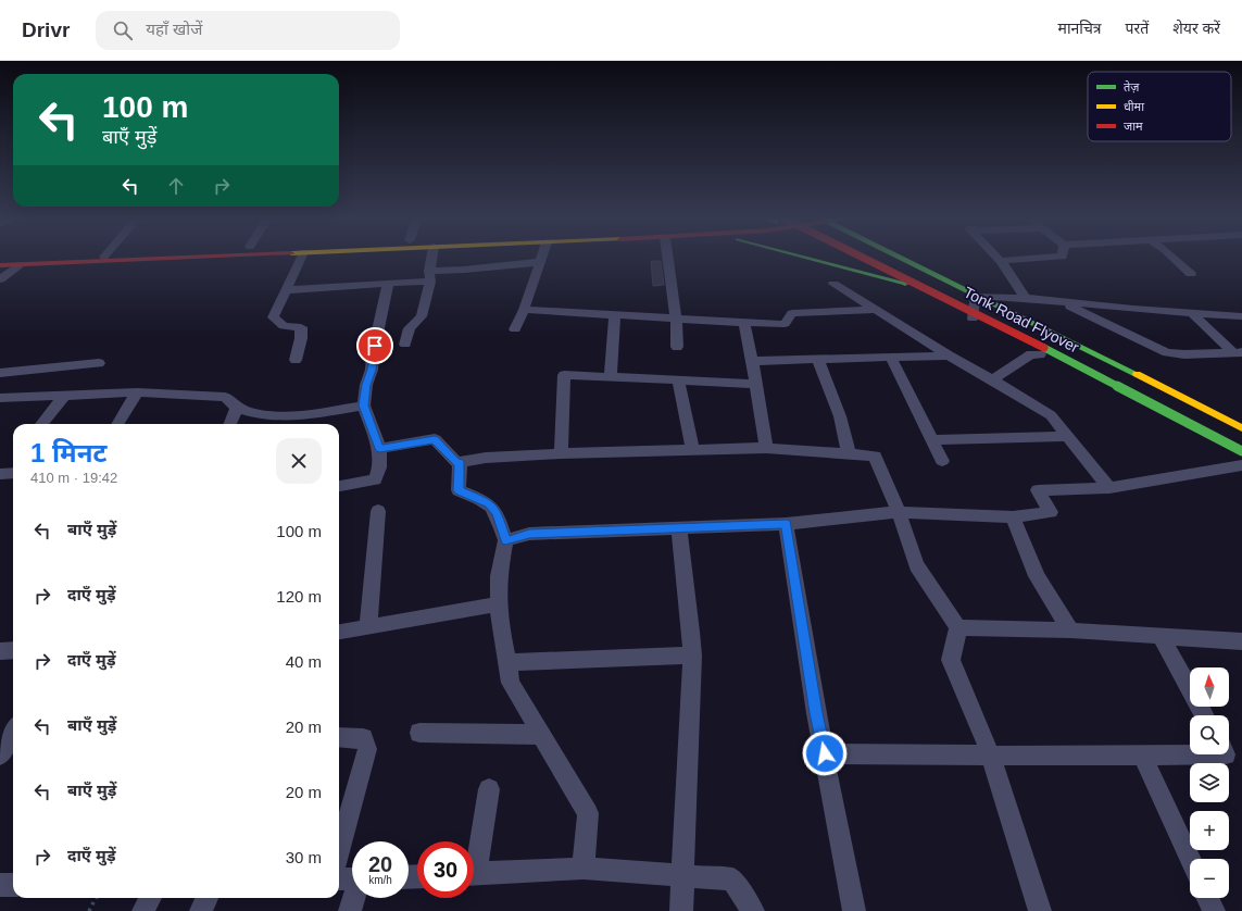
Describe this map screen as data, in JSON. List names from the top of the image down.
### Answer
{
  "streets": {
    "main road": ["Tonk Road Flyover"]
  },
  "legend": ["तेज़", "धीमा", "जाम"],
  "north": "top",
  "page": {
    "header": "Drivr",
    "search": "यहाँ खोजें",
    "nav": ["मानचित्र", "परतें", "शेयर करें"],
    "turn": ["100 m", "बाएँ मुड़ें"],
    "heading": ["1 मिनट", "410 m · 19:42"],
    "list": [
      {
        "name": "बाएँ मुड़ें",
        "value": "100 m"
      },
      {
        "name": "दाएँ मुड़ें",
        "value": "120 m"
      },
      {
        "name": "दाएँ मुड़ें",
        "value": "40 m"
      },
      {
        "name": "बाएँ मुड़ें",
        "value": "20 m"
      },
      {
        "name": "बाएँ मुड़ें",
        "value": "20 m"
      },
      {
        "name": "दाएँ मुड़ें",
        "value": "30 m"
      }
    ],
    "map_buttons": ["+", "−"],
    "speed": "20 km/h",
    "limit": "30"
  }
}
